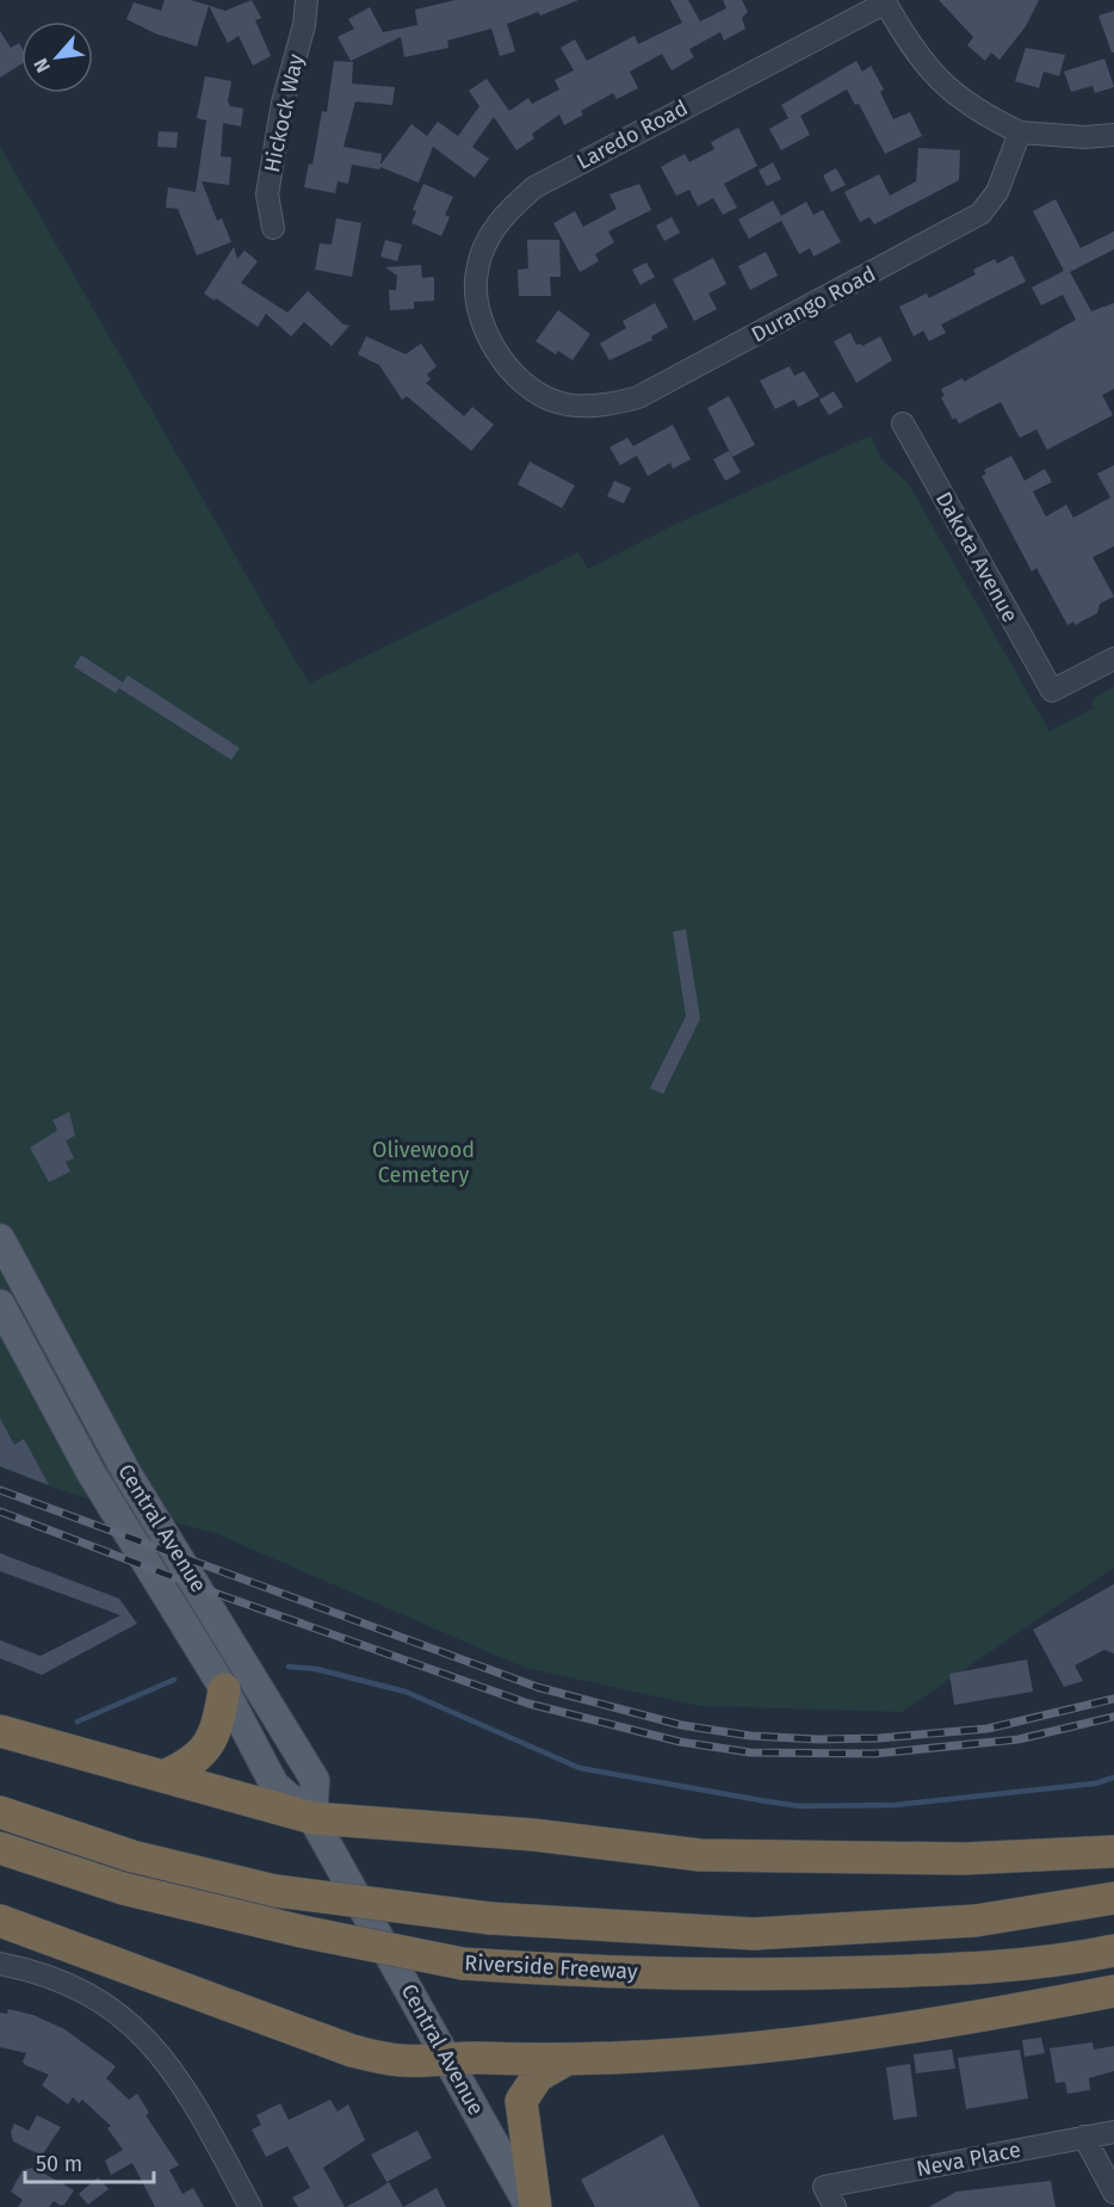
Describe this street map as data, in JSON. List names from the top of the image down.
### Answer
{
  "streets": {
    "highway": ["Riverside Freeway"],
    "main road": ["Central Avenue"],
    "street": [
      "Hickock Way",
      "Laredo Road",
      "Durango Road",
      "Dakota Avenue",
      "Neva Place"
    ]
  },
  "crossings": [
    ["Laredo Road", "Durango Road"]
  ],
  "parks": ["Olivewood Cemetery"],
  "scale_bar": "50 m",
  "north": "bottom left"
}
